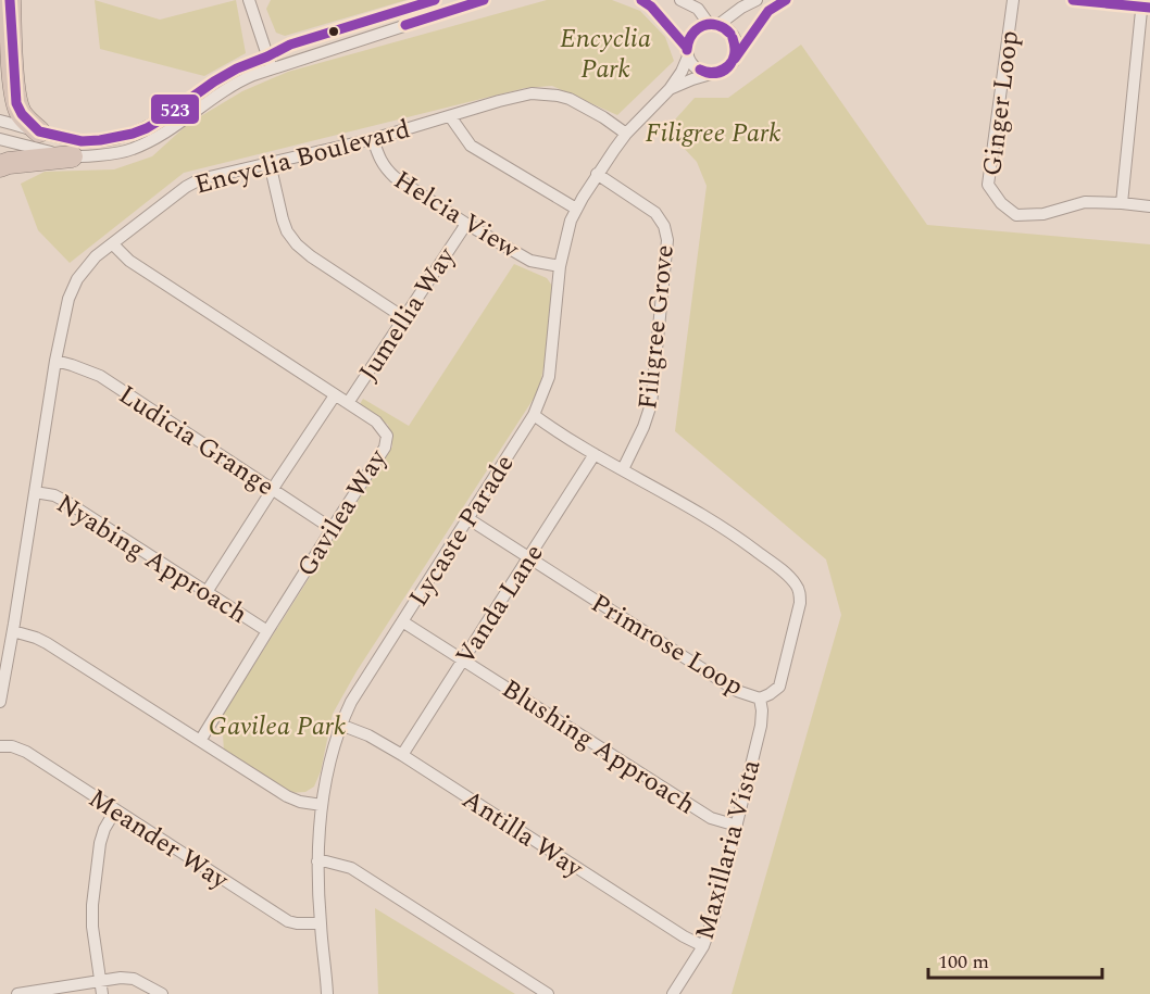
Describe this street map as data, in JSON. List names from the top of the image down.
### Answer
{
  "streets": {
    "street": [
      "Ginger Loop",
      "Encyclia Boulevard",
      "Helcia View",
      "Jumellia Way",
      "Filigree Grove",
      "Ludicia Grange",
      "Gavilea Way",
      "Lycaste Parade",
      "Nyabing Approach",
      "Vanda Lane",
      "Primrose Loop",
      "Blushing Approach",
      "Antilla Way",
      "Meander Way",
      "Maxillaria Vista"
    ]
  },
  "crossings": [
    ["Encyclia Boulevard", "Helcia View"],
    ["Encyclia Boulevard", "Ludicia Grange"],
    ["Encyclia Boulevard", "Gavilea Way"],
    ["Encyclia Boulevard", "Lycaste Parade"],
    ["Encyclia Boulevard", "Nyabing Approach"],
    ["Helcia View", "Jumellia Way"],
    ["Helcia View", "Lycaste Parade"],
    ["Jumellia Way", "Gavilea Way"],
    ["Filigree Grove", "Lycaste Parade"],
    ["Filigree Grove", "Primrose Loop"],
    ["Ludicia Grange", "Gavilea Way"],
    ["Gavilea Way", "Nyabing Approach"],
    ["Lycaste Parade", "Primrose Loop"],
    ["Lycaste Parade", "Blushing Approach"],
    ["Lycaste Parade", "Antilla Way"],
    ["Lycaste Parade", "Meander Way"],
    ["Vanda Lane", "Primrose Loop"],
    ["Vanda Lane", "Blushing Approach"],
    ["Vanda Lane", "Antilla Way"],
    ["Primrose Loop", "Maxillaria Vista"],
    ["Blushing Approach", "Maxillaria Vista"],
    ["Antilla Way", "Maxillaria Vista"]
  ],
  "parks": ["Encyclia Park", "Filigree Park", "Gavilea Park"],
  "lines": ["transit line 523"],
  "scale_bar": "100 m"
}
